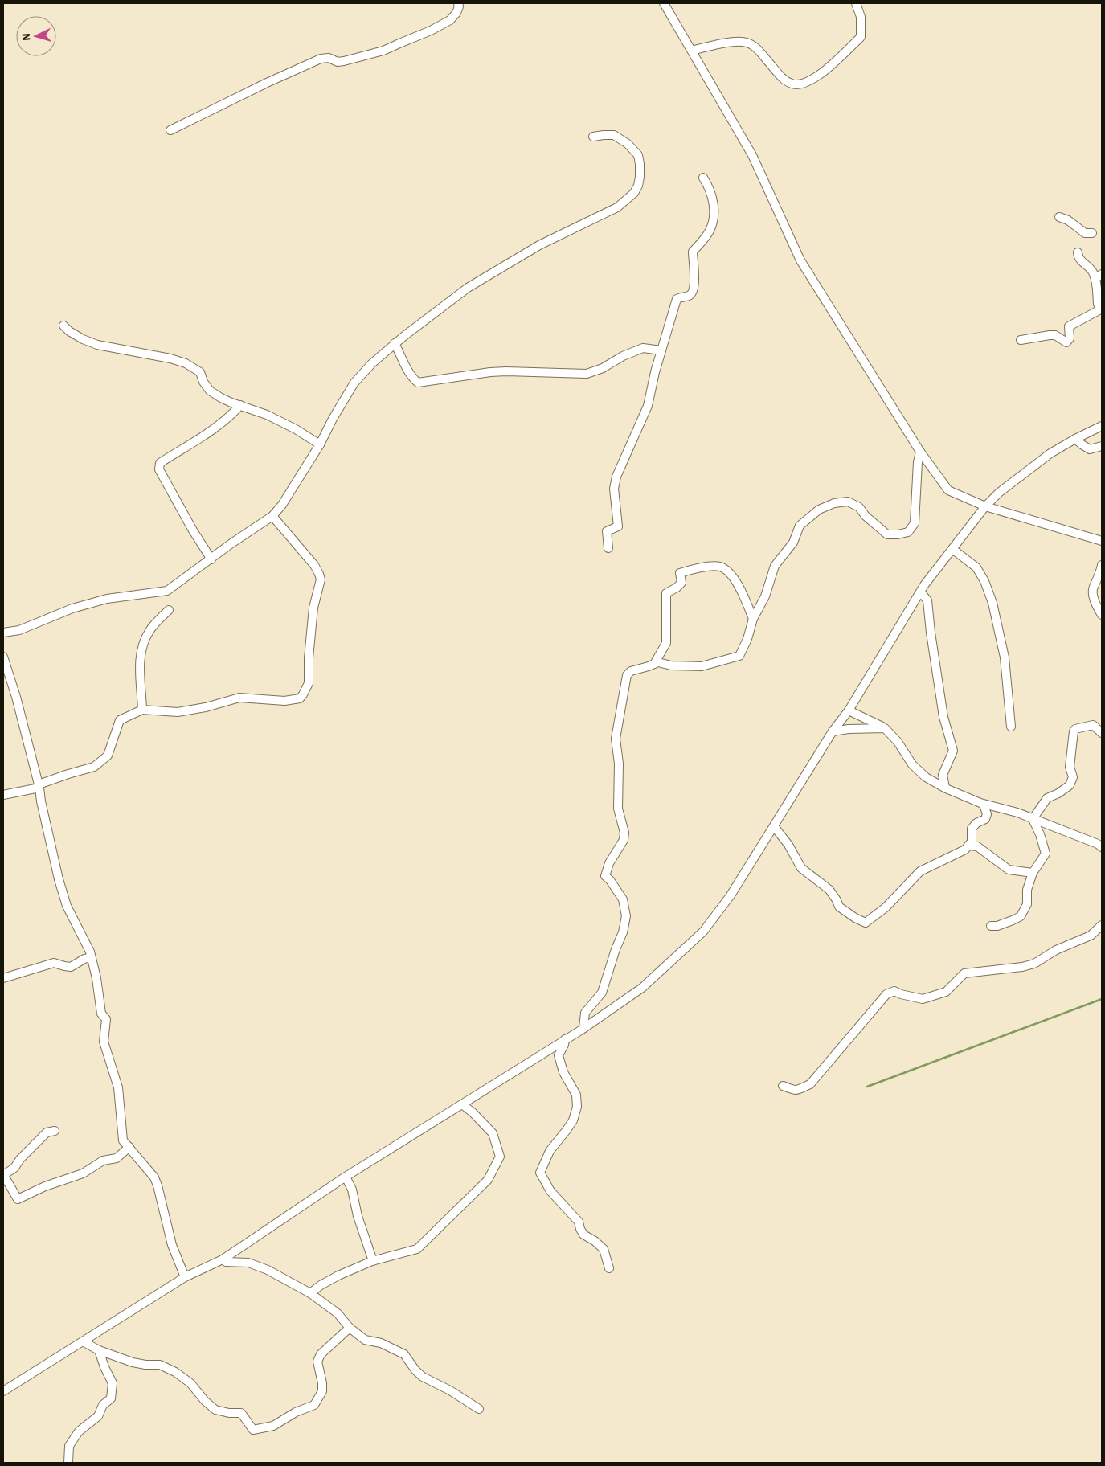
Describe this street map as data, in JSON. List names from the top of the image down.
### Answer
{
  "north": "left"
}
